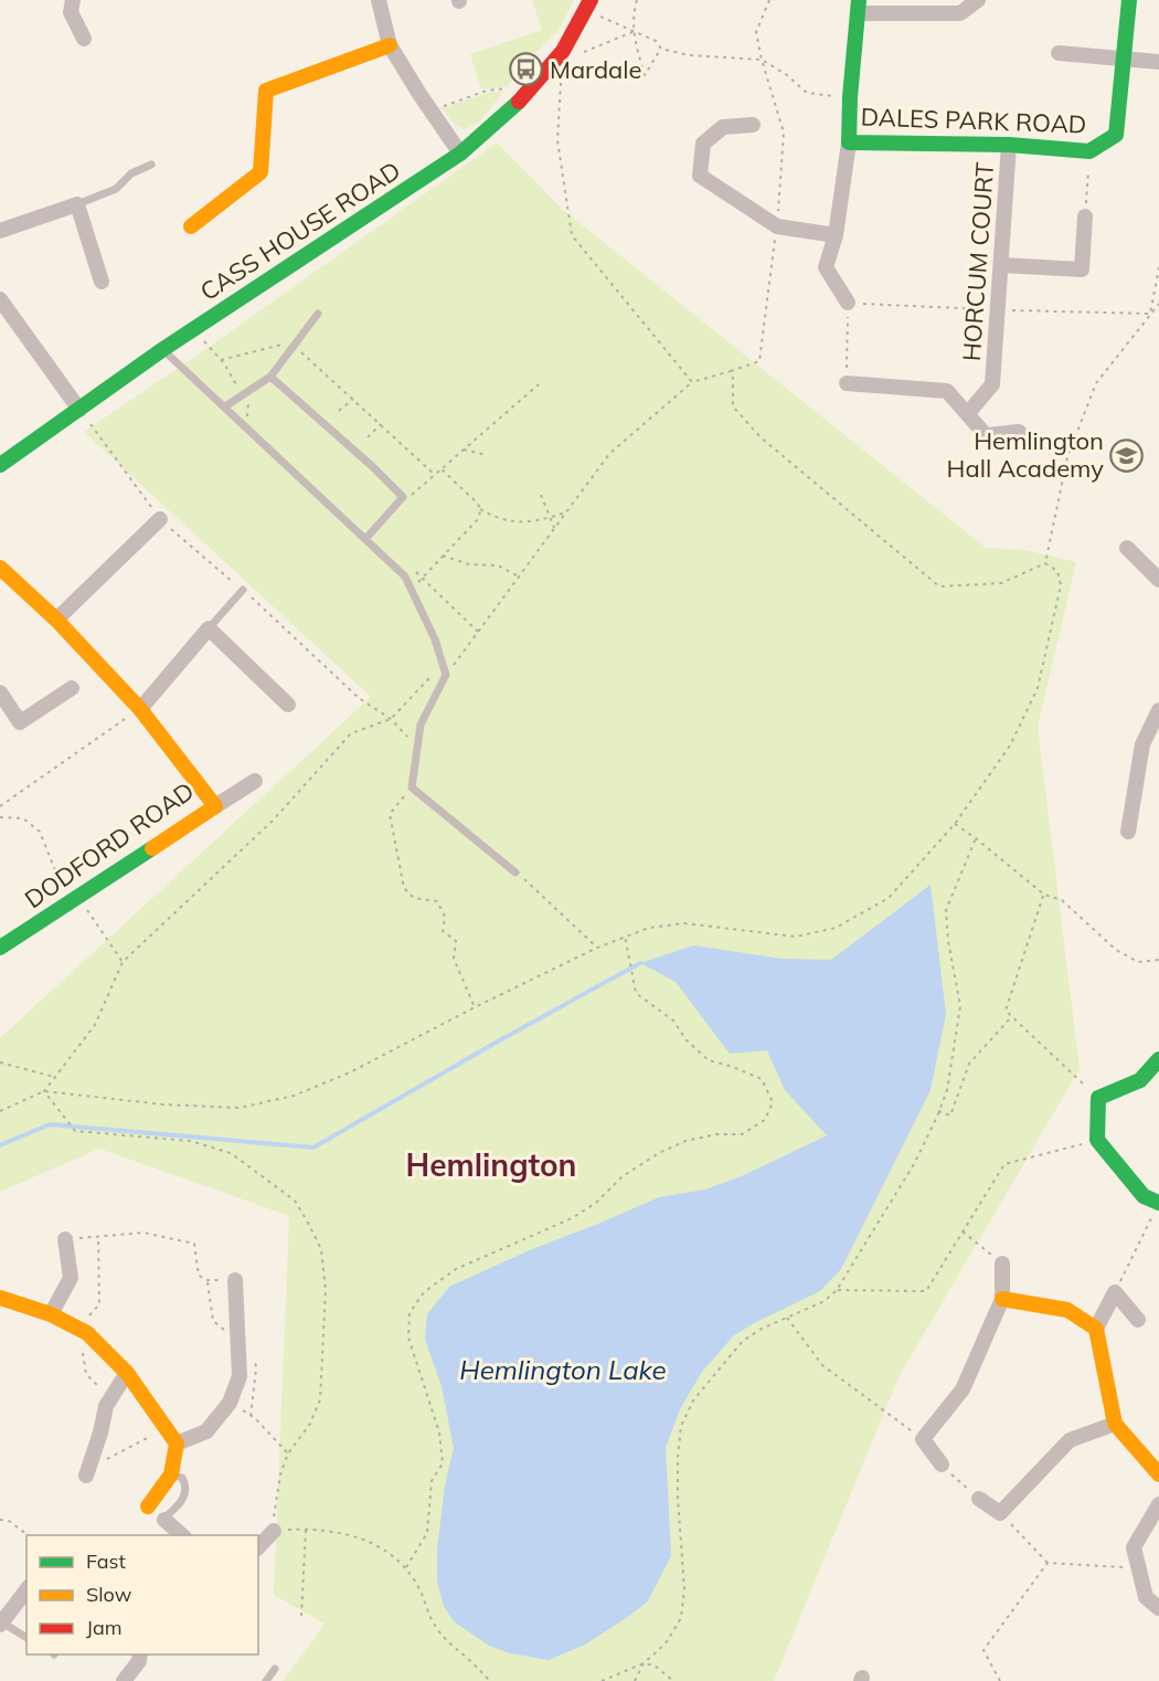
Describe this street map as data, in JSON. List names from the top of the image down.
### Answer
{
  "streets": {
    "street": [
      "DALES PARK ROAD",
      "CASS HOUSE ROAD",
      "HORCUM COURT",
      "DODFORD ROAD"
    ]
  },
  "crossings": [
    ["DALES PARK ROAD", "HORCUM COURT"]
  ],
  "districts": ["Hemlington"],
  "water": ["Hemlington Lake"],
  "places": {
    "bus stop": ["Mardale"],
    "school or university": ["Hemlington Hall Academy"]
  },
  "legend": ["Fast", "Slow", "Jam"]
}
